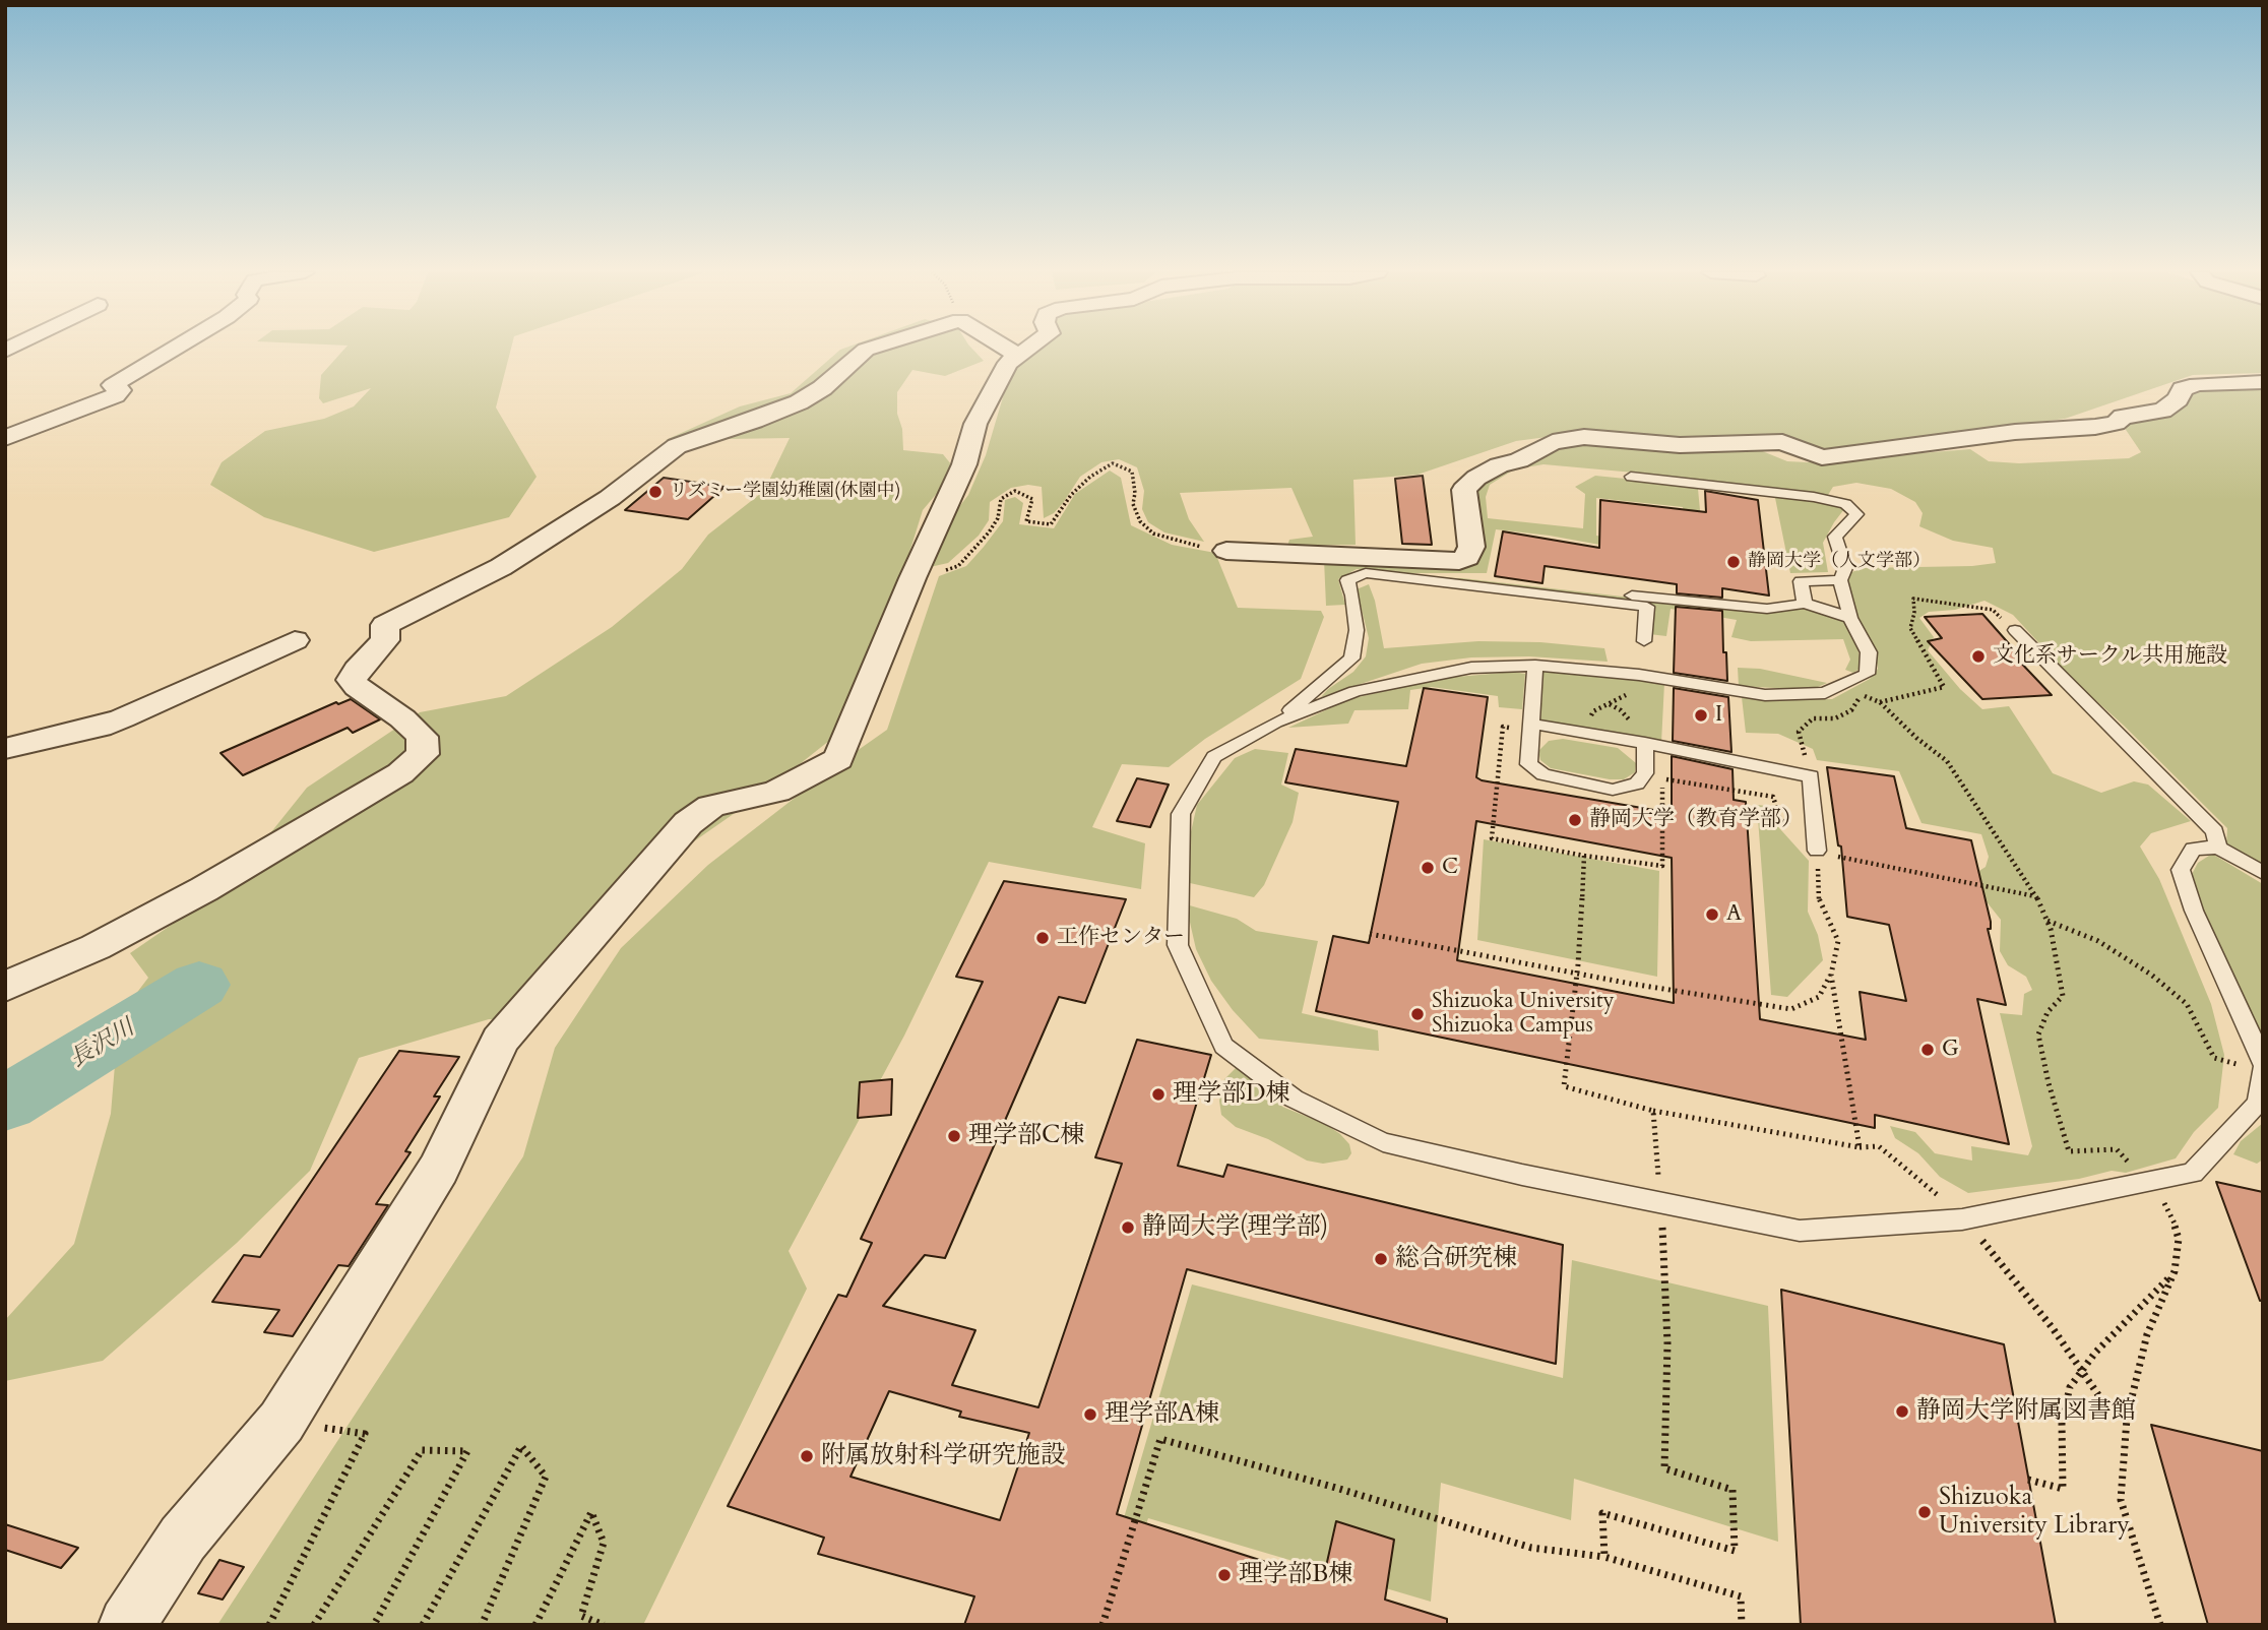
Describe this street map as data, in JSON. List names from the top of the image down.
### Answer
{
  "water": ["長沢川"],
  "places": [
    "リズミー学園幼稚園(休園中)",
    "静岡大学（人文学部）",
    "文化系サークル共用施設",
    "I",
    "静岡大学（教育学部）",
    "C",
    "A",
    "工作センター",
    "Shizuoka University Shizuoka Campus",
    "G",
    "理学部D棟",
    "理学部C棟",
    "静岡大学(理学部)",
    "総合研究棟",
    "静岡大学附属図書館",
    "理学部A棟",
    "附属放射科学研究施設",
    "Shizuoka University Library",
    "理学部B棟"
  ]
}
